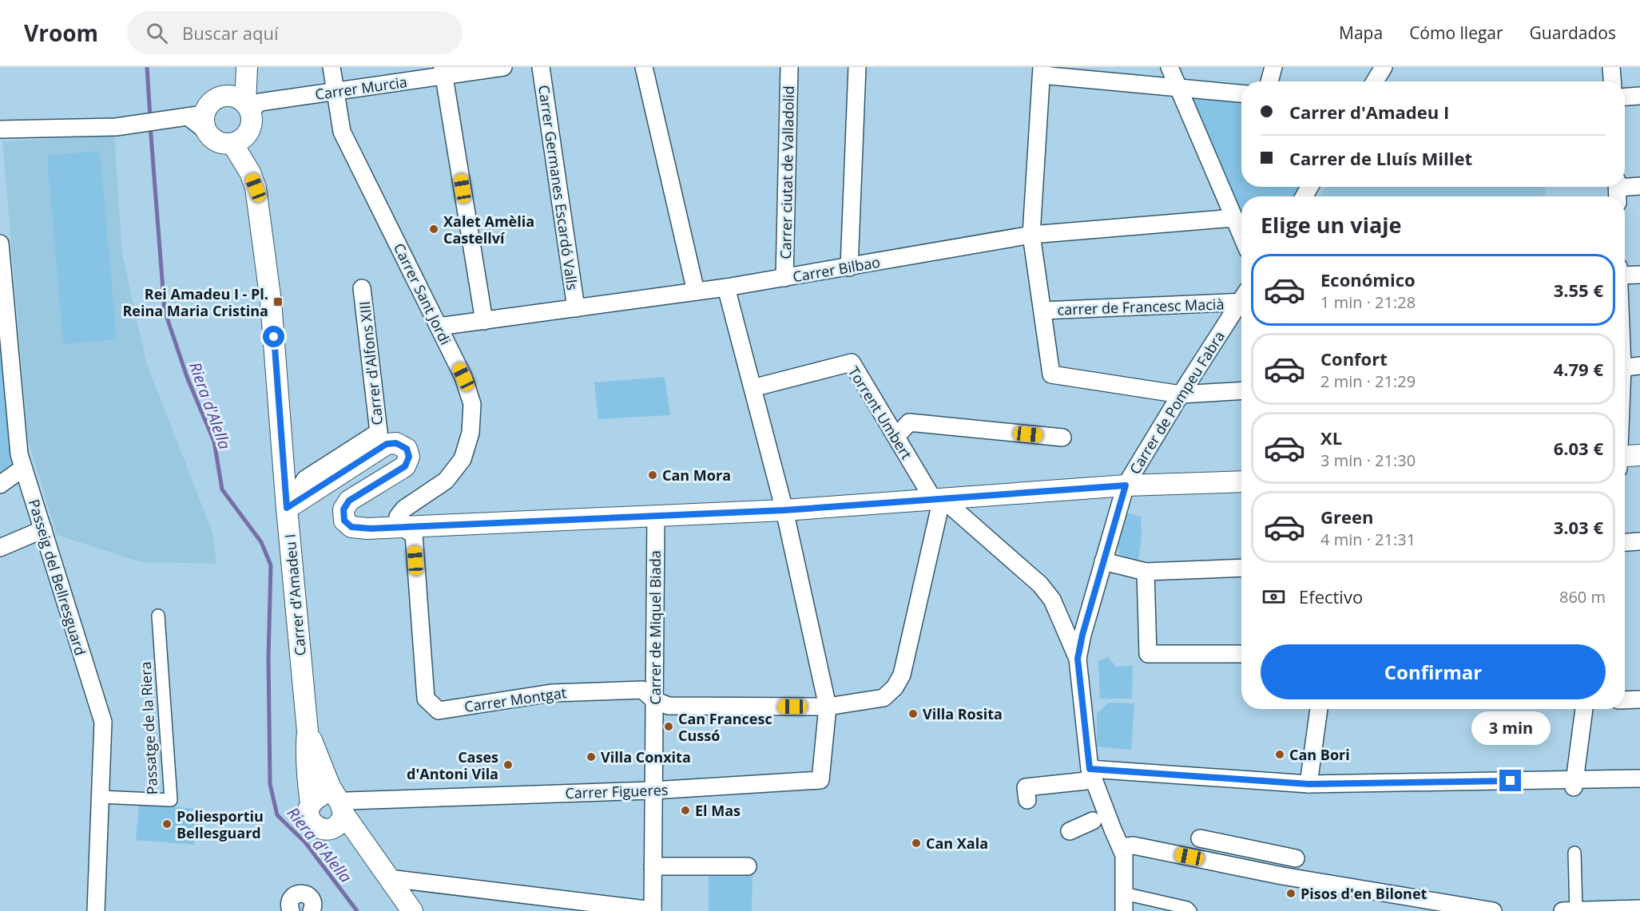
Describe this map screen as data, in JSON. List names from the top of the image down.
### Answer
{
  "streets": {
    "street": [
      "Carrer Murcia",
      "Carrer ciutat de Valladolid",
      "Carrer Germanes Escardó Valls",
      "Carrer Bilbao",
      "Carrer Sant Jordi",
      "carrer de Francesc Macià",
      "Carrer d'Alfons XIII",
      "Carrer de Pompeu Fabra",
      "Torrent Umbert",
      "Passeig del Bellresguard",
      "Carrer d'Amadeu I",
      "Carrer de Miquel Biada",
      "Carrer Montgat",
      "Passatge de la Riera",
      "Carrer Figueres"
    ]
  },
  "crossings": [
    ["Carrer Murcia", "Carrer Sant Jordi"],
    ["Carrer ciutat de Valladolid", "Carrer Bilbao"],
    ["Carrer Germanes Escardó Valls", "Carrer Bilbao"],
    ["Carrer Bilbao", "Carrer Sant Jordi"],
    ["Carrer Sant Jordi", "Carrer Montgat"],
    ["Carrer d'Alfons XIII", "Carrer d'Amadeu I"],
    ["Carrer de Pompeu Fabra", "Torrent Umbert"],
    ["Torrent Umbert", "Carrer Montgat"],
    ["Passeig del Bellresguard", "Passatge de la Riera"],
    ["Carrer d'Amadeu I", "Carrer Figueres"],
    ["Carrer de Miquel Biada", "Carrer Montgat"],
    ["Carrer de Miquel Biada", "Carrer Figueres"],
    ["Carrer Montgat", "Carrer Figueres"]
  ],
  "water": ["Riera d'Alella"],
  "places": {
    "other": [
      "Xalet Amèlia Castellví",
      "Can Mora",
      "Villa Rosita",
      "Can Francesc Cussó",
      "Can Bori",
      "Villa Conxita",
      "Cases d'Antoni Vila",
      "El Mas",
      "Poliesportiu Bellesguard",
      "Can Xala",
      "Pisos d'en Bilonet"
    ],
    "transit": ["Rei Amadeu I - Pl. Reina Maria Cristina"]
  },
  "page": {
    "header": "Vroom",
    "search": "Buscar aquí",
    "nav": ["Mapa", "Cómo llegar", "Guardados"],
    "banner": ["Carrer d'Amadeu I", "Carrer de Lluís Millet"],
    "heading": "Elige un viaje",
    "list": [
      {
        "name": "Económico",
        "note": "1 min · 21:28",
        "value": "3.55 €"
      },
      {
        "name": "Confort",
        "note": "2 min · 21:29",
        "value": "4.79 €"
      },
      {
        "name": "XL",
        "note": "3 min · 21:30",
        "value": "6.03 €"
      },
      {
        "name": "Green",
        "note": "4 min · 21:31",
        "value": "3.03 €"
      }
    ],
    "pay": ["Efectivo", "860 m"],
    "buttons": "Confirmar",
    "bubble": "3 min"
  }
}
